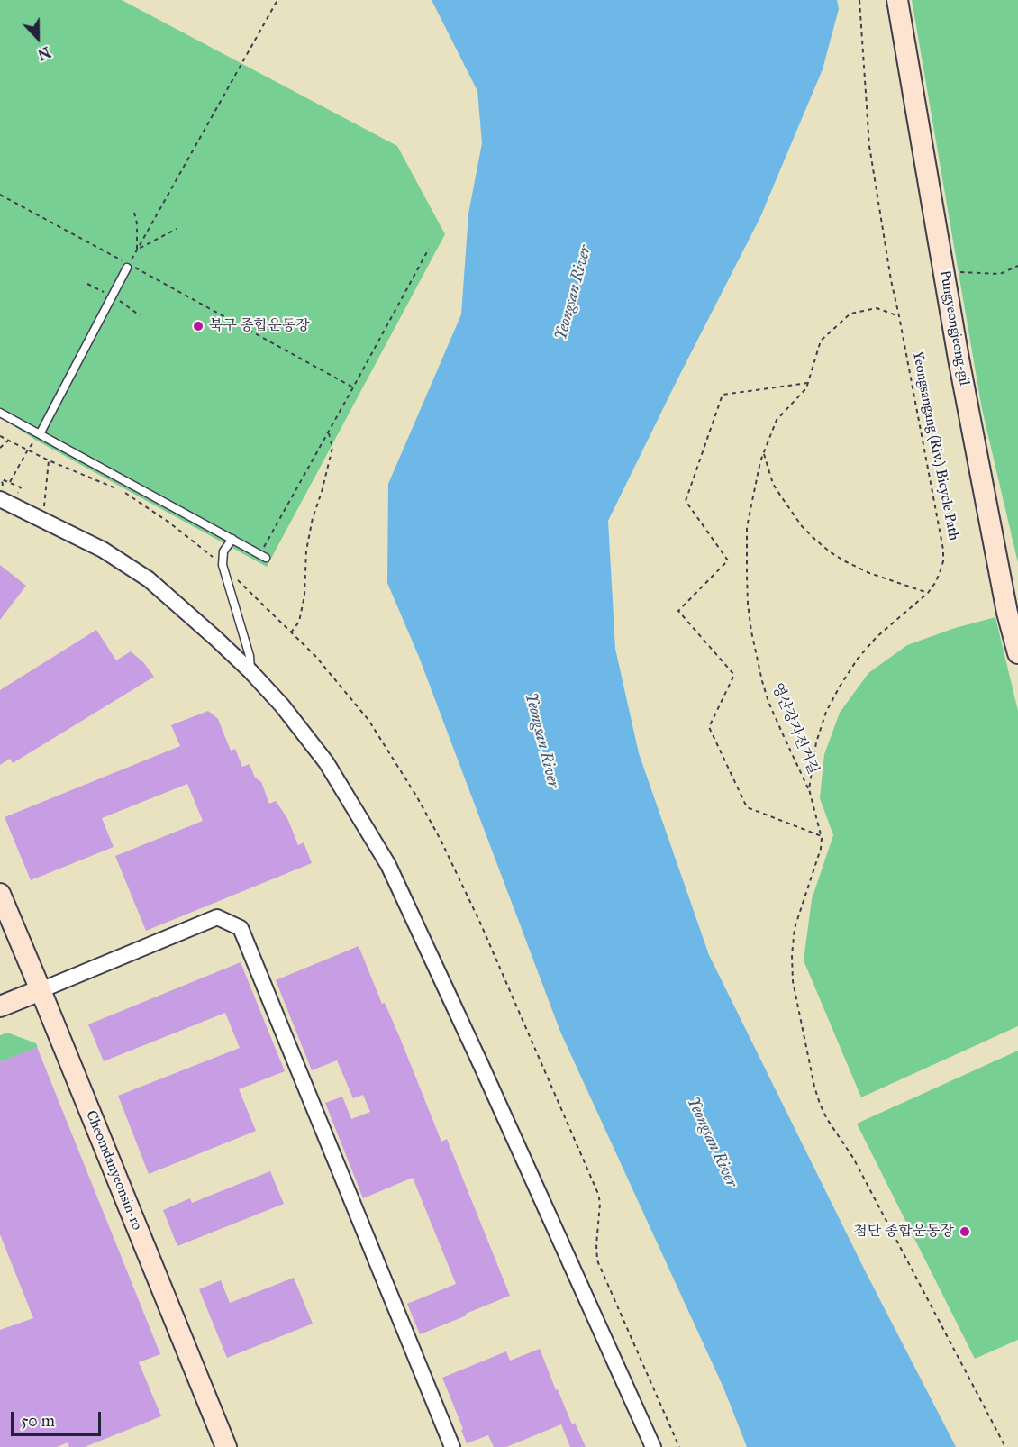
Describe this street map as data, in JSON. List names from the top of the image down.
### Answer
{
  "streets": {
    "street": ["Pungyeongjeong-gil", "Cheomdanyeonsin-ro"],
    "path": ["Yeongsangang (Riv.) Bicycle Path", "영산강자전거길"]
  },
  "crossings": [
    ["Yeongsangang (Riv.) Bicycle Path", "영산강자전거길"]
  ],
  "water": ["Yeongsan River"],
  "places": ["북구 종합운동장", "첨단 종합운동장"],
  "scale_bar": "50 m",
  "north": "bottom"
}
